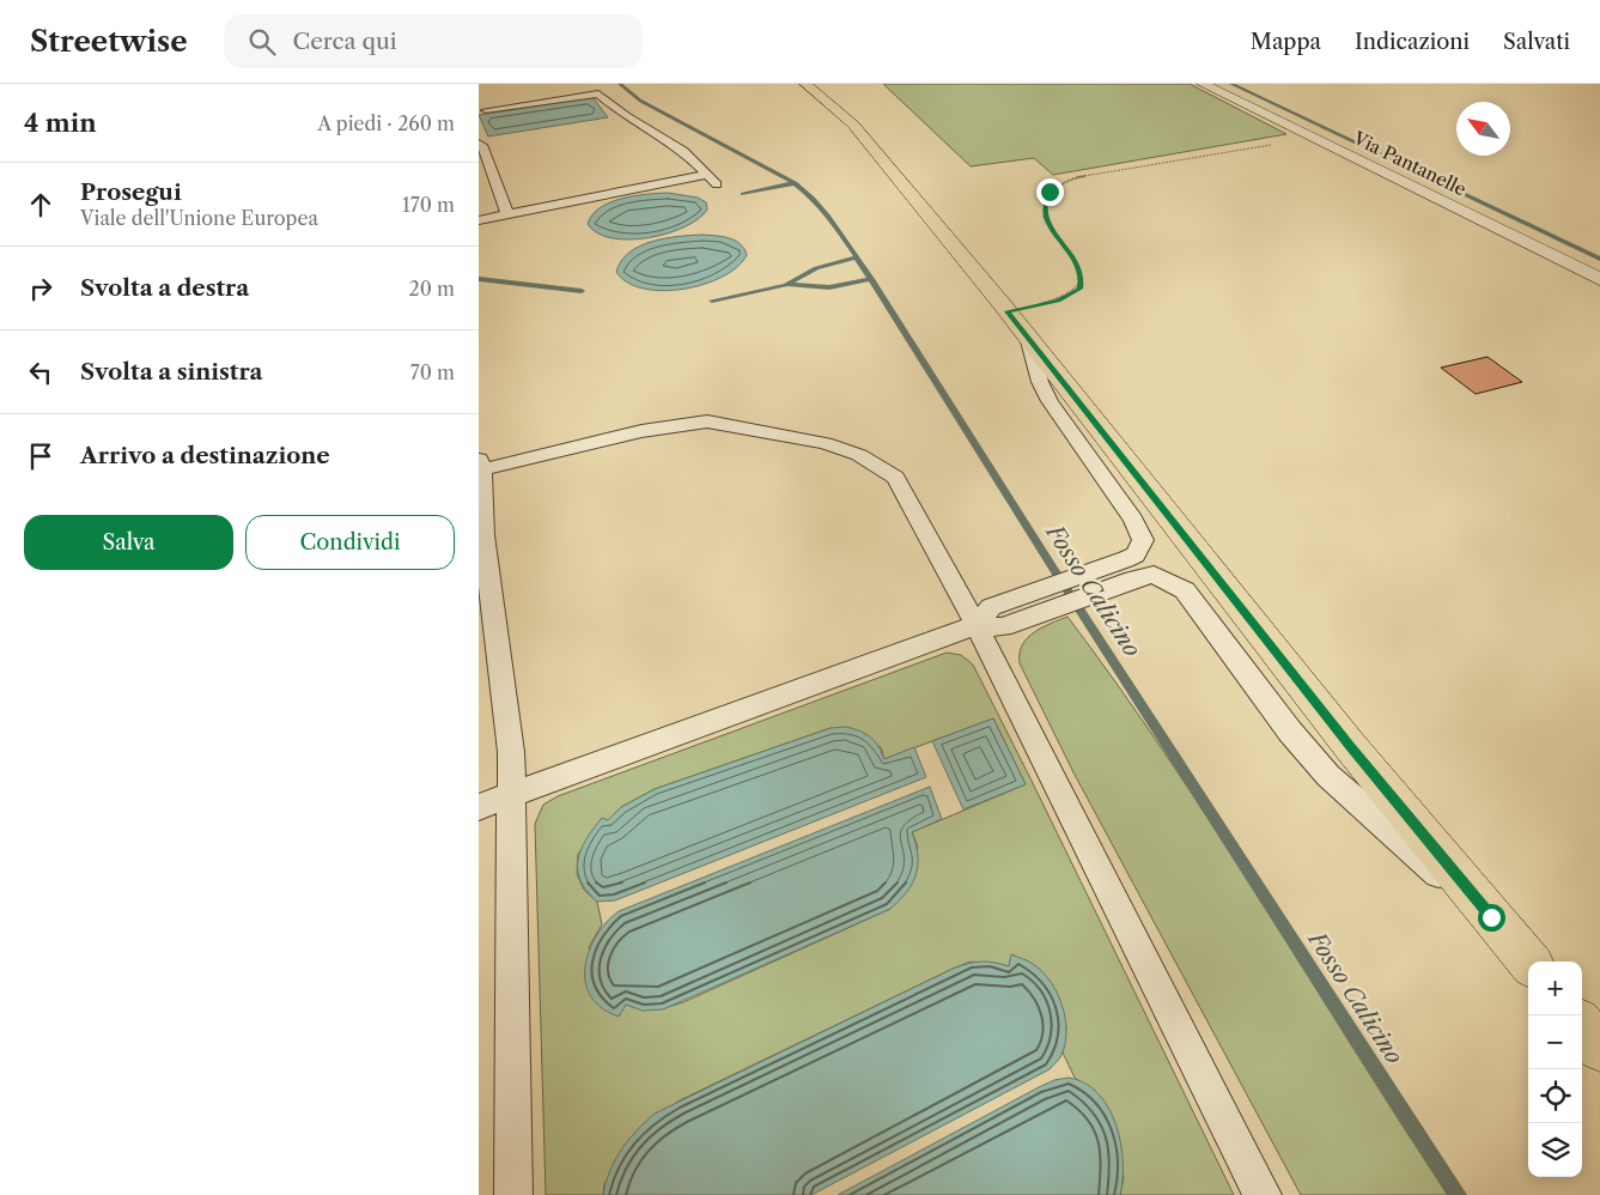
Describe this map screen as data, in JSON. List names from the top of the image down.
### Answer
{
  "streets": {
    "street": ["Via Pantanelle"]
  },
  "water": ["Fosso Calicino"],
  "north": "top left",
  "page": {
    "header": "Streetwise",
    "search": "Cerca qui",
    "nav": ["Mappa", "Indicazioni", "Salvati"],
    "heading": ["4 min", "A piedi · 260 m"],
    "list": [
      ["Prosegui", "Viale dell'Unione Europea", "170 m"],
      ["Svolta a destra", "20 m"],
      ["Svolta a sinistra", "70 m"],
      "Arrivo a destinazione"
    ],
    "buttons": ["Salva", "Condividi"],
    "map_buttons": ["+", "−"]
  }
}
